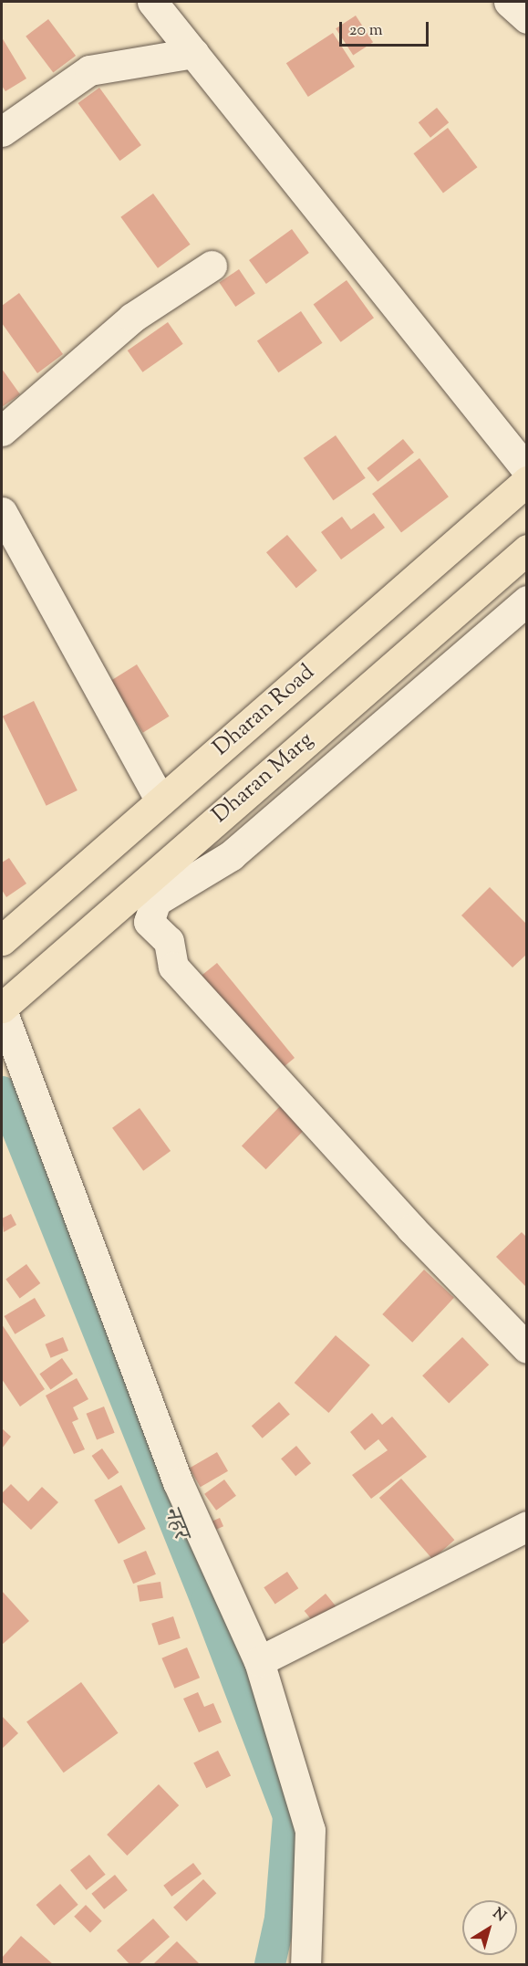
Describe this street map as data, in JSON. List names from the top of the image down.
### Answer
{
  "streets": {
    "main road": ["Dharan Road", "Dharan Marg"]
  },
  "water": ["नहर"],
  "scale_bar": "20 m",
  "north": "top right"
}
